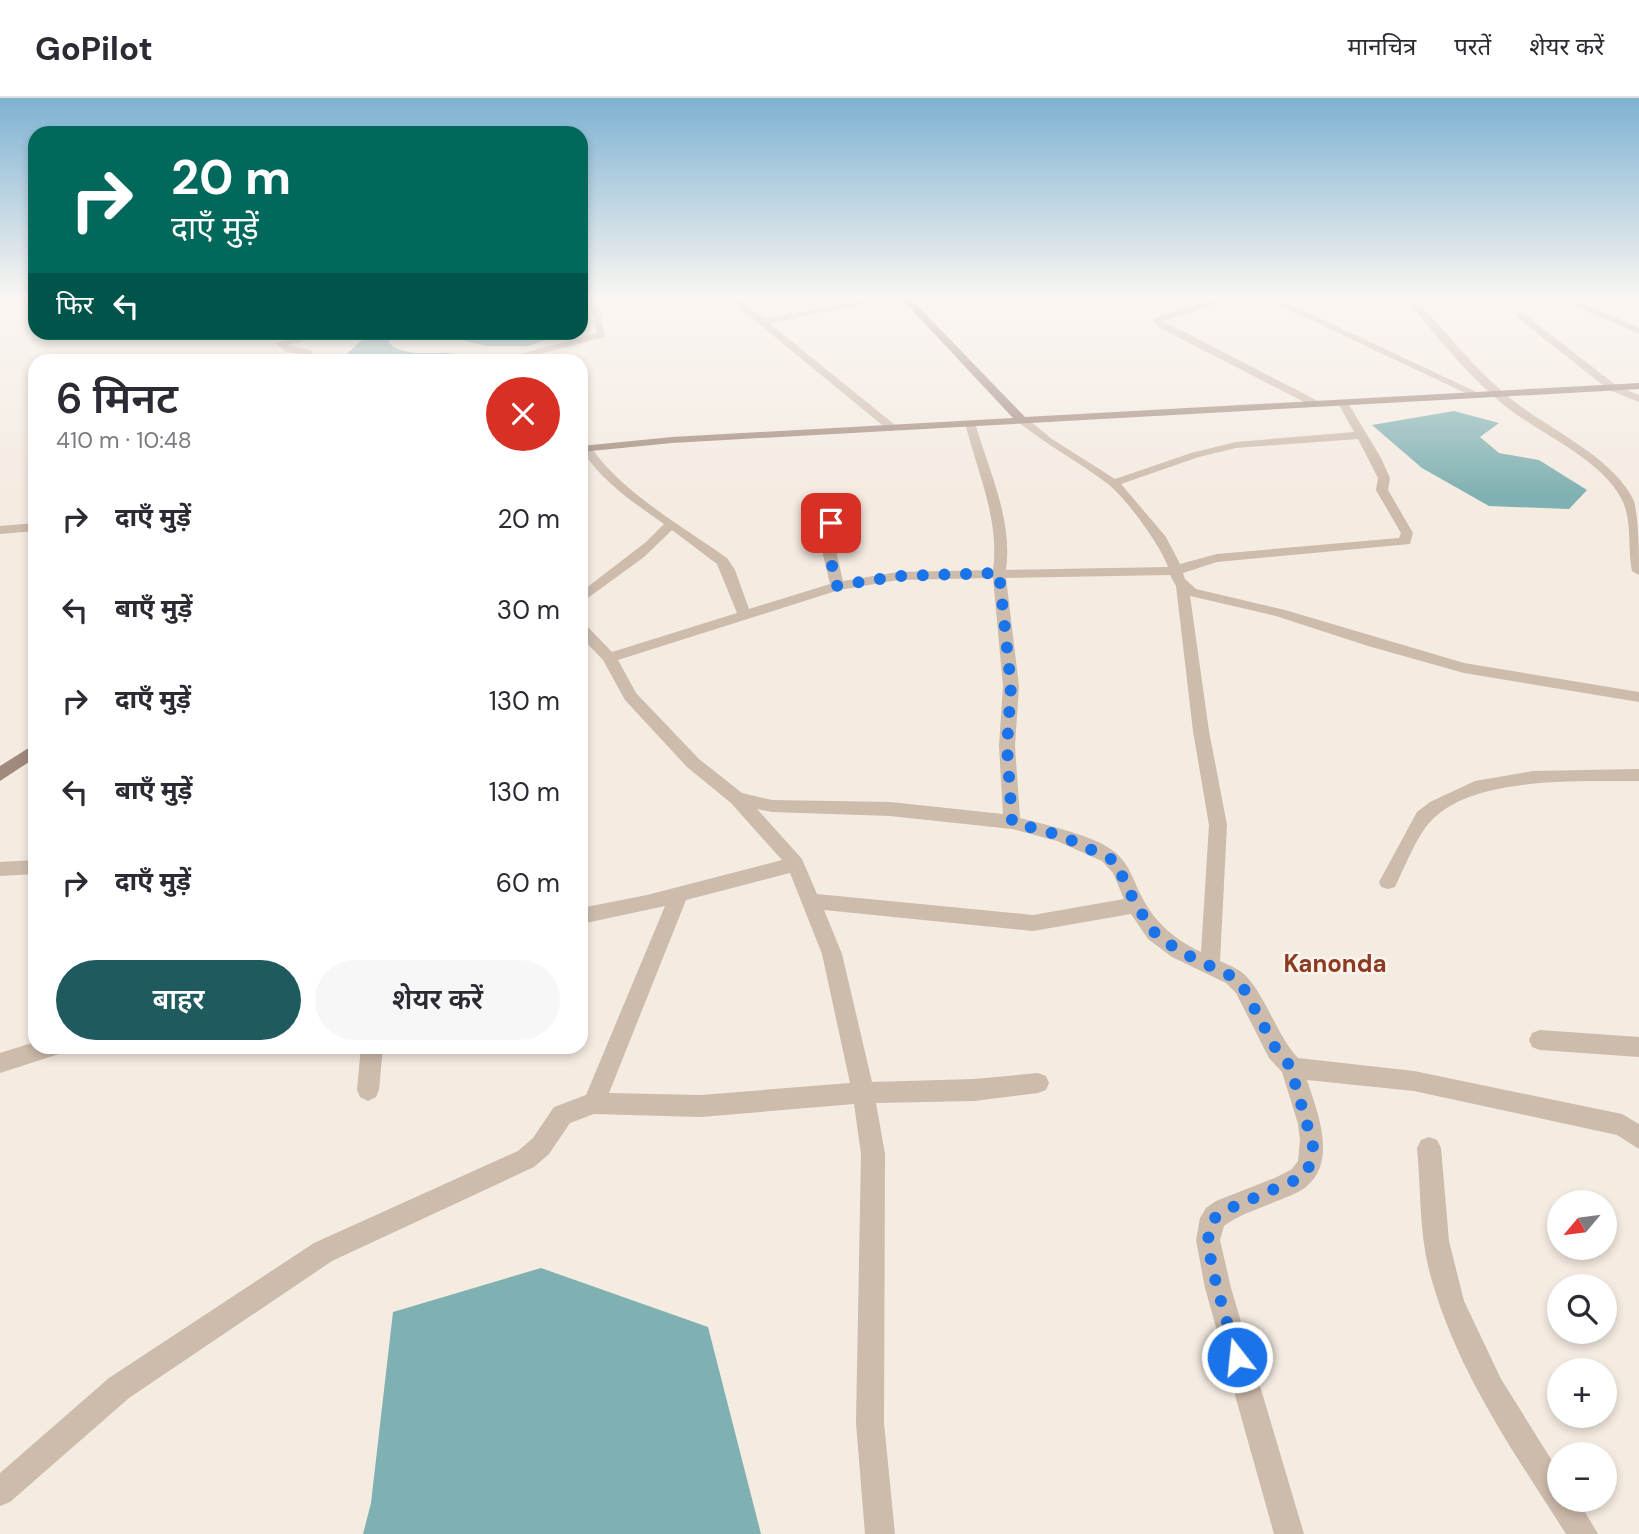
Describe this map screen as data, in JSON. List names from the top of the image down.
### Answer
{
  "districts": ["Kanonda"],
  "north": "bottom left",
  "page": {
    "header": "GoPilot",
    "nav": ["मानचित्र", "परतें", "शेयर करें"],
    "turn": ["20 m", "दाएँ मुड़ें"],
    "then": "फिर",
    "heading": ["6 मिनट", "410 m · 10:48"],
    "list": [
      {
        "name": "दाएँ मुड़ें",
        "value": "20 m"
      },
      {
        "name": "बाएँ मुड़ें",
        "value": "30 m"
      },
      {
        "name": "दाएँ मुड़ें",
        "value": "130 m"
      },
      {
        "name": "बाएँ मुड़ें",
        "value": "130 m"
      },
      {
        "name": "दाएँ मुड़ें",
        "value": "60 m"
      }
    ],
    "buttons": ["बाहर", "शेयर करें"],
    "map_buttons": ["+", "−"]
  }
}
